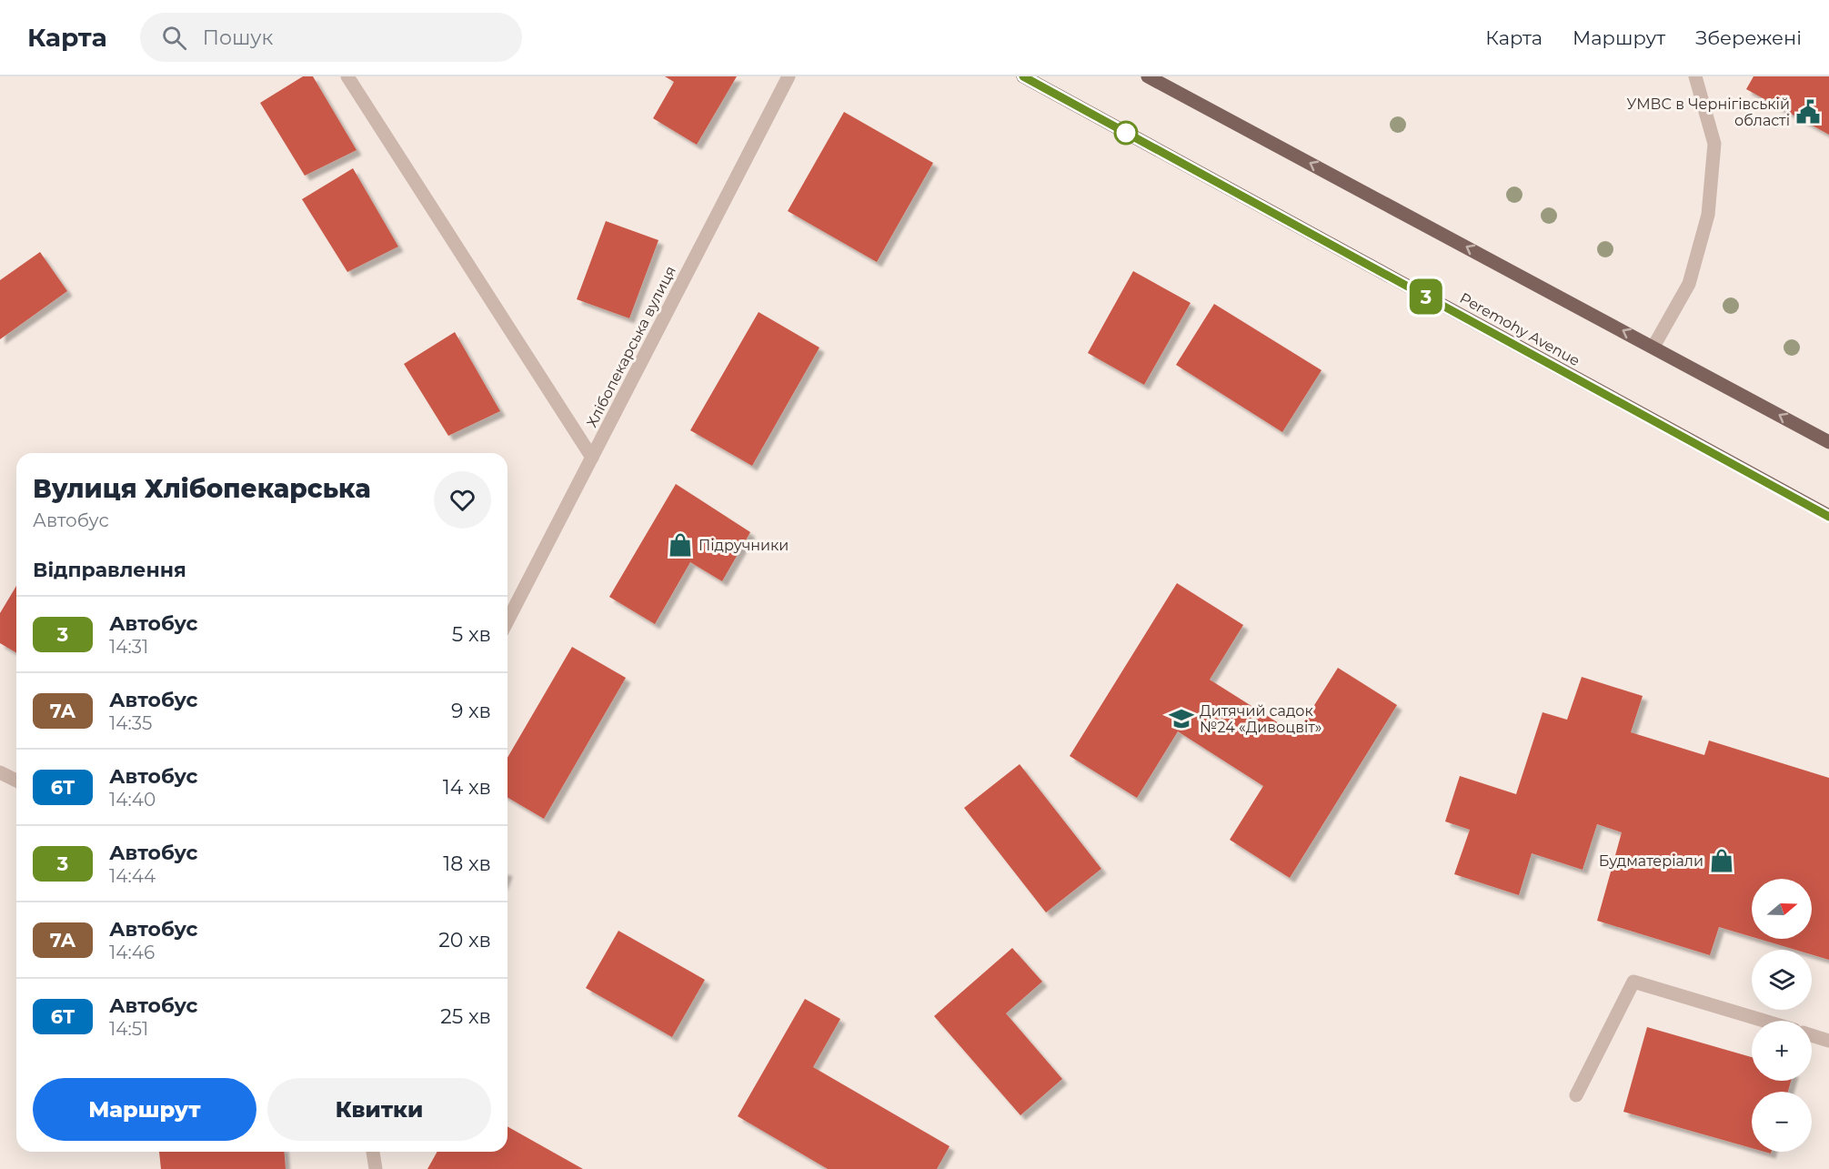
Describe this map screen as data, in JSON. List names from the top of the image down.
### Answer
{
  "streets": {
    "main road": ["Peremohy Avenue"],
    "street": ["Хлібопекарська вулиця"]
  },
  "places": {
    "public building": ["УМВС в Чернігівській області"],
    "shop": ["Підручники", "Будматеріали"],
    "school or university": ["Дитячий садок №24 «Дивоцвіт»"]
  },
  "lines": ["bus line 3"],
  "north": "right",
  "page": {
    "header": "Карта",
    "search": "Пошук",
    "nav": ["Карта", "Маршрут", "Збережені"],
    "on_map": "3",
    "heading": [
      ["Вулиця Хлібопекарська", "Автобус"],
      "Відправлення"
    ],
    "list": [
      {
        "mark": "3",
        "name": "Автобус",
        "note": "14:31",
        "value": "5 хв"
      },
      {
        "mark": "7А",
        "name": "Автобус",
        "note": "14:35",
        "value": "9 хв"
      },
      {
        "mark": "6Т",
        "name": "Автобус",
        "note": "14:40",
        "value": "14 хв"
      },
      {
        "mark": "3",
        "name": "Автобус",
        "note": "14:44",
        "value": "18 хв"
      },
      {
        "mark": "7А",
        "name": "Автобус",
        "note": "14:46",
        "value": "20 хв"
      },
      {
        "mark": "6Т",
        "name": "Автобус",
        "note": "14:51",
        "value": "25 хв"
      }
    ],
    "map_buttons": ["+", "−"],
    "buttons": ["Маршрут", "Квитки"]
  }
}
